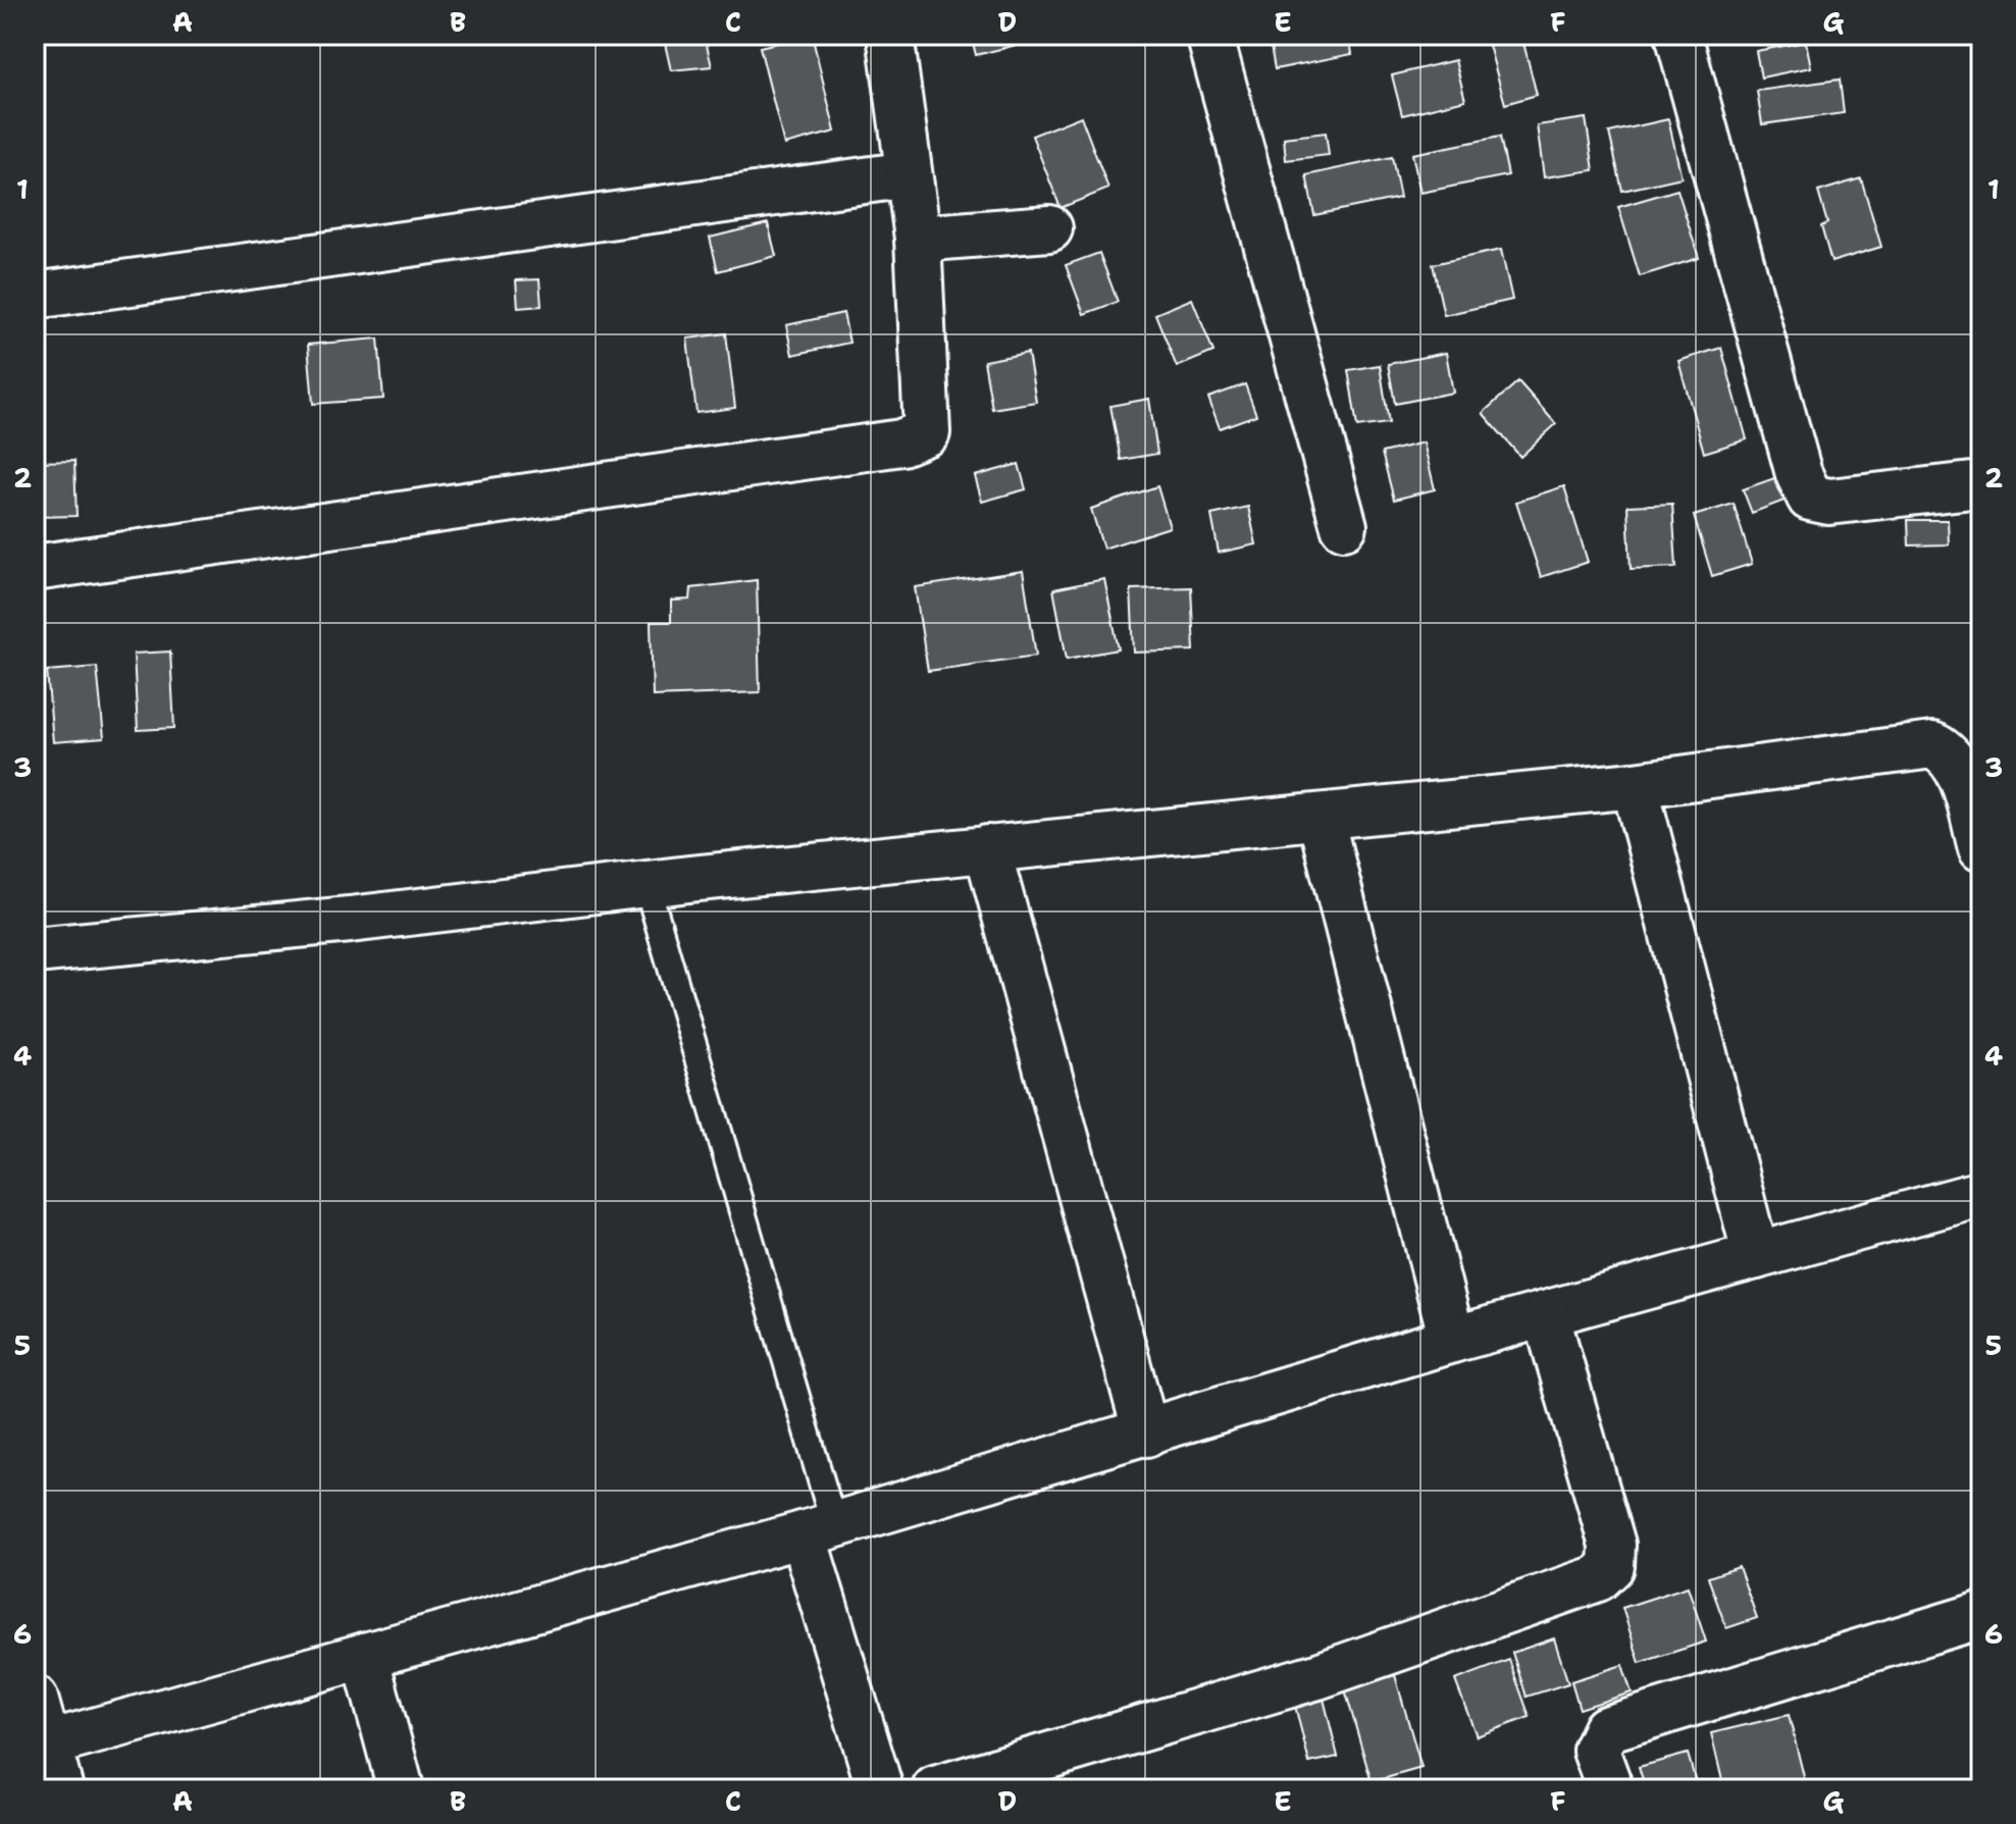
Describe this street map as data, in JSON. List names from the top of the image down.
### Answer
{
  "grid": {
    "columns": [
      "A",
      "B",
      "C",
      "D",
      "E",
      "F",
      "G"
    ],
    "rows": [
      "1",
      "2",
      "3",
      "4",
      "5",
      "6"
    ]
  }
}
